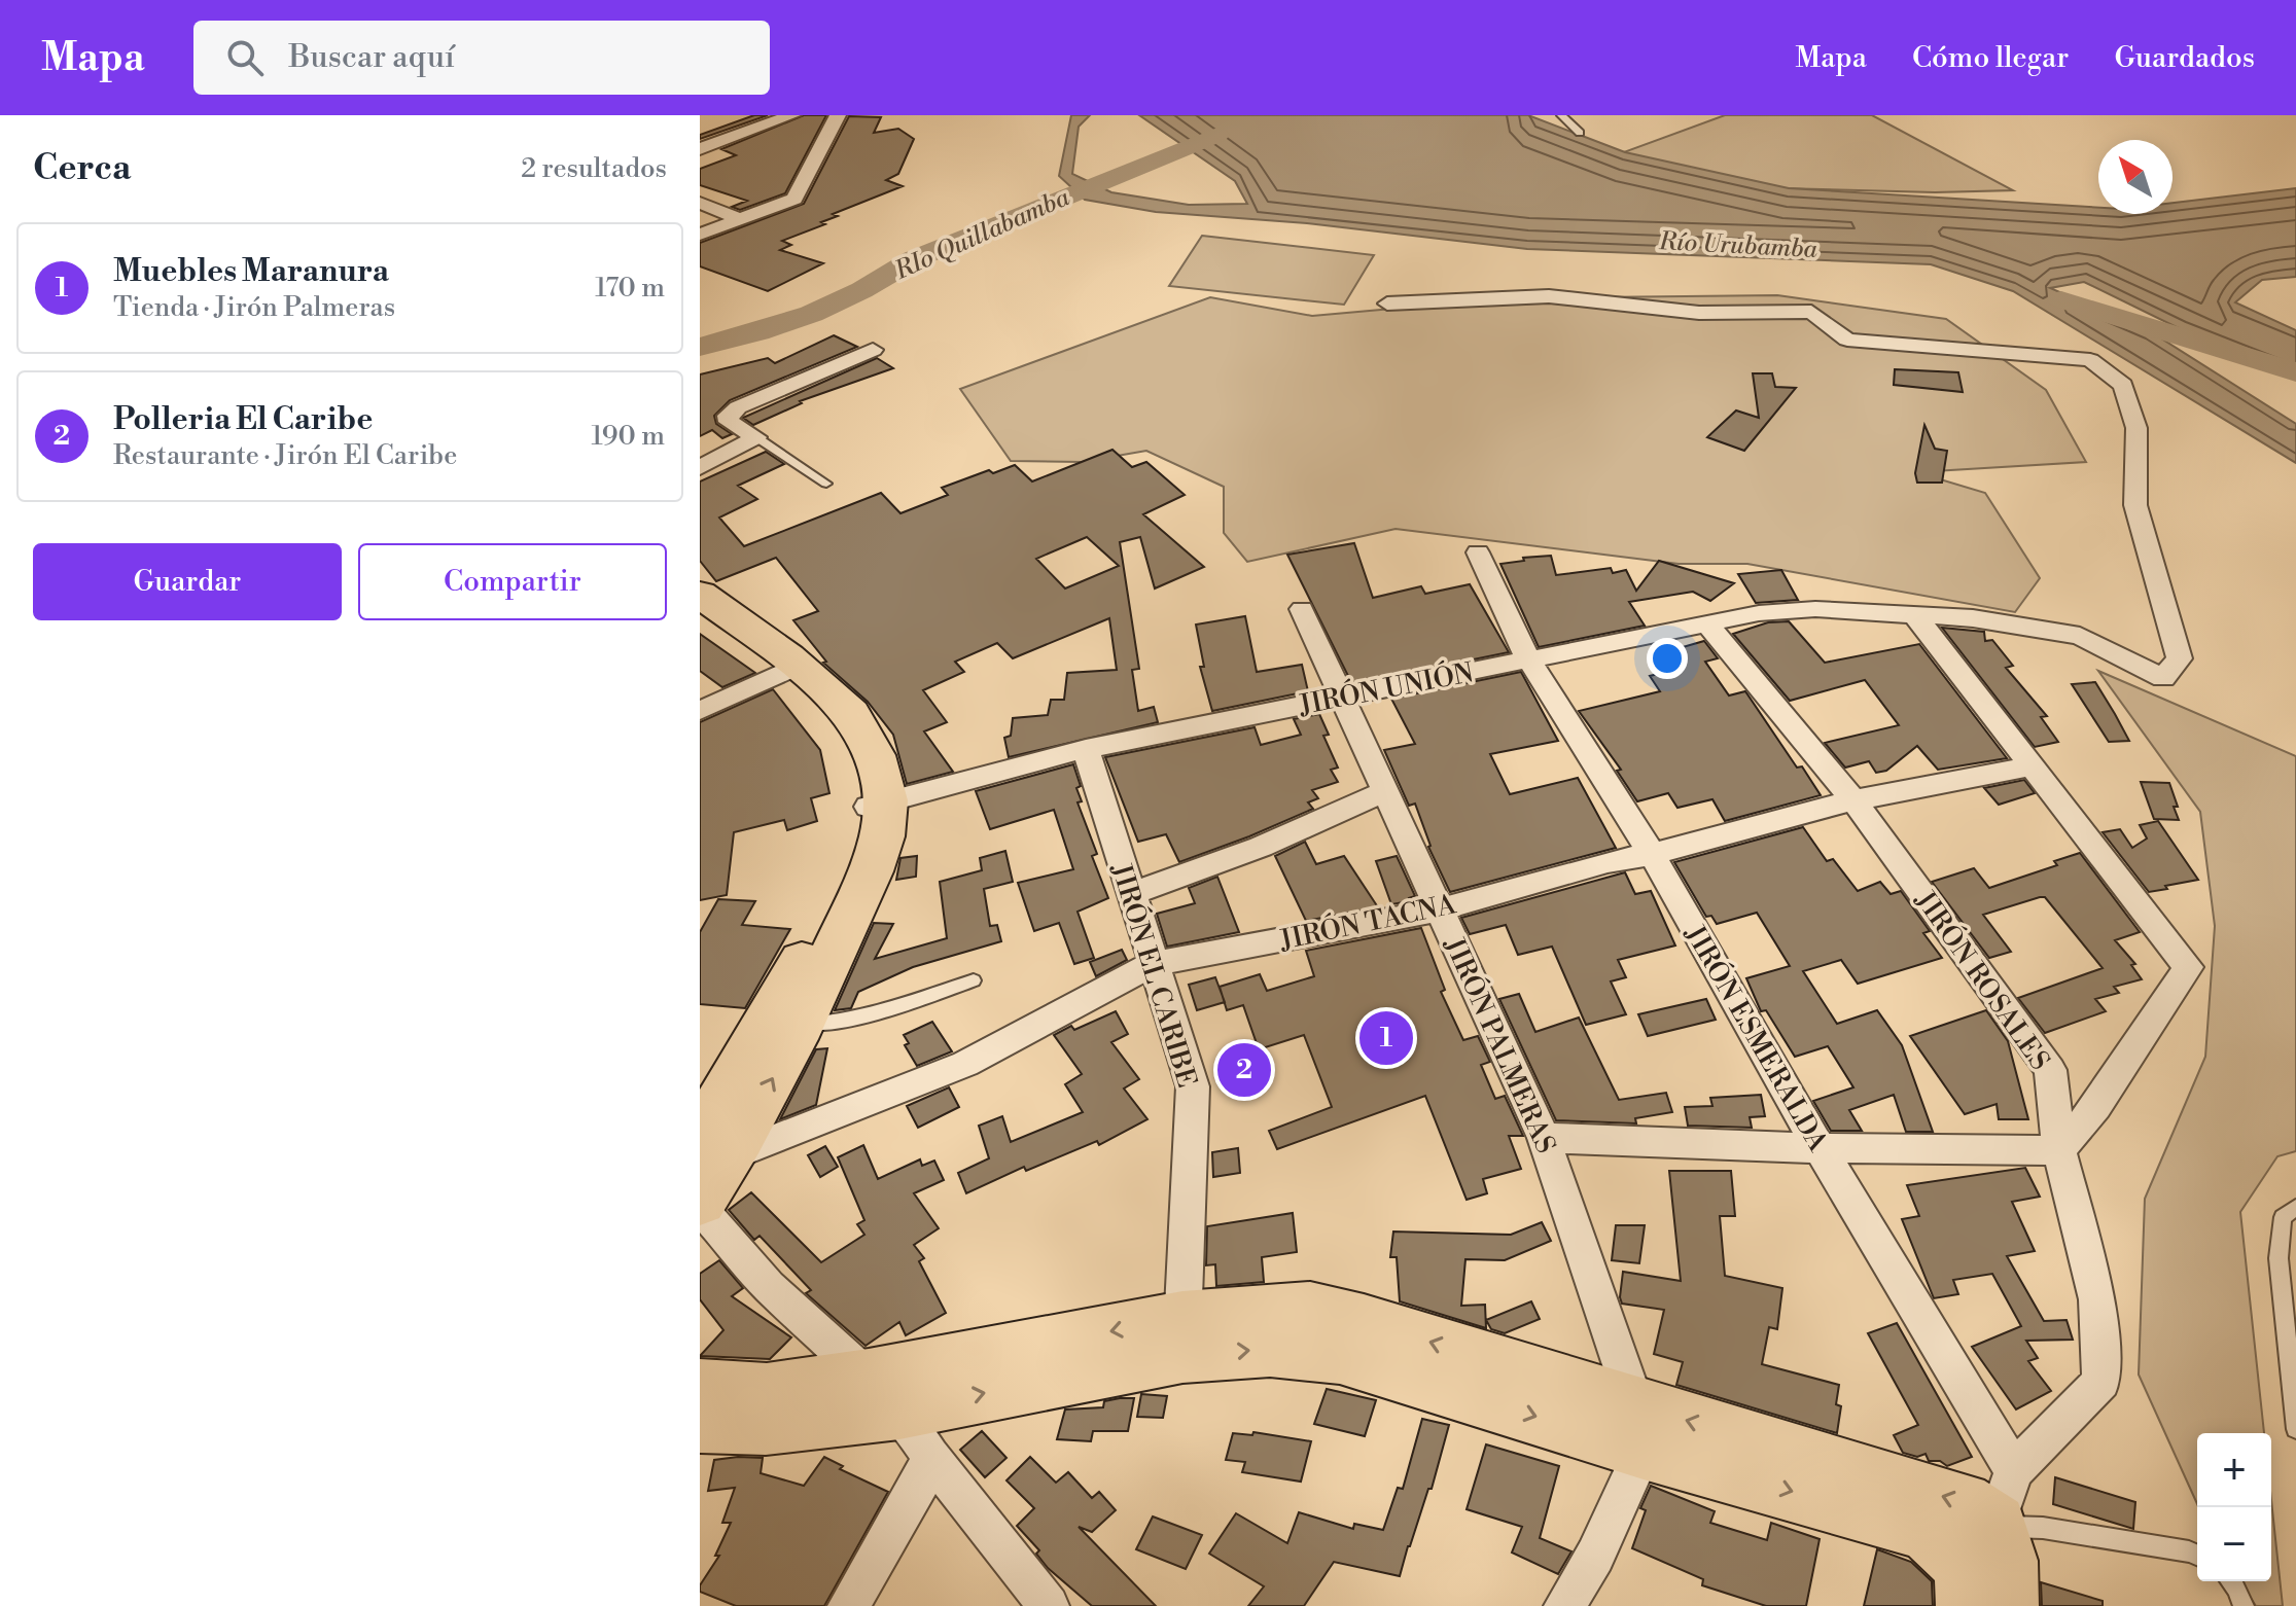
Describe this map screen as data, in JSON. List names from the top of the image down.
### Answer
{
  "streets": {
    "street": [
      "JIRÓN UNIÓN",
      "JIRÓN TACNA",
      "JIRÓN EL CARIBE",
      "JIRÓN ROSALES",
      "JIRÓN ESMERALDA",
      "JIRÓN PALMERAS"
    ]
  },
  "crossings": [
    ["JIRÓN UNIÓN", "JIRÓN EL CARIBE"],
    ["JIRÓN UNIÓN", "JIRÓN ROSALES"],
    ["JIRÓN UNIÓN", "JIRÓN ESMERALDA"],
    ["JIRÓN UNIÓN", "JIRÓN PALMERAS"],
    ["JIRÓN TACNA", "JIRÓN EL CARIBE"],
    ["JIRÓN TACNA", "JIRÓN ROSALES"],
    ["JIRÓN TACNA", "JIRÓN ESMERALDA"],
    ["JIRÓN TACNA", "JIRÓN PALMERAS"],
    ["JIRÓN ROSALES", "JIRÓN ESMERALDA"]
  ],
  "water": ["RIo Quillabamba", "Río Urubamba"],
  "north": "top left",
  "page": {
    "header": "Mapa",
    "search": "Buscar aquí",
    "nav": ["Mapa", "Cómo llegar", "Guardados"],
    "heading": ["Cerca", "2 resultados"],
    "list": [
      {
        "mark": "1",
        "name": "Muebles Maranura",
        "note": "Tienda · Jirón Palmeras",
        "value": "170 m"
      },
      {
        "mark": "2",
        "name": "Polleria El Caribe",
        "note": "Restaurante · Jirón El Caribe",
        "value": "190 m"
      }
    ],
    "buttons": ["Guardar", "Compartir"],
    "pins": ["1", "2"],
    "map_buttons": ["+", "−"]
  }
}
